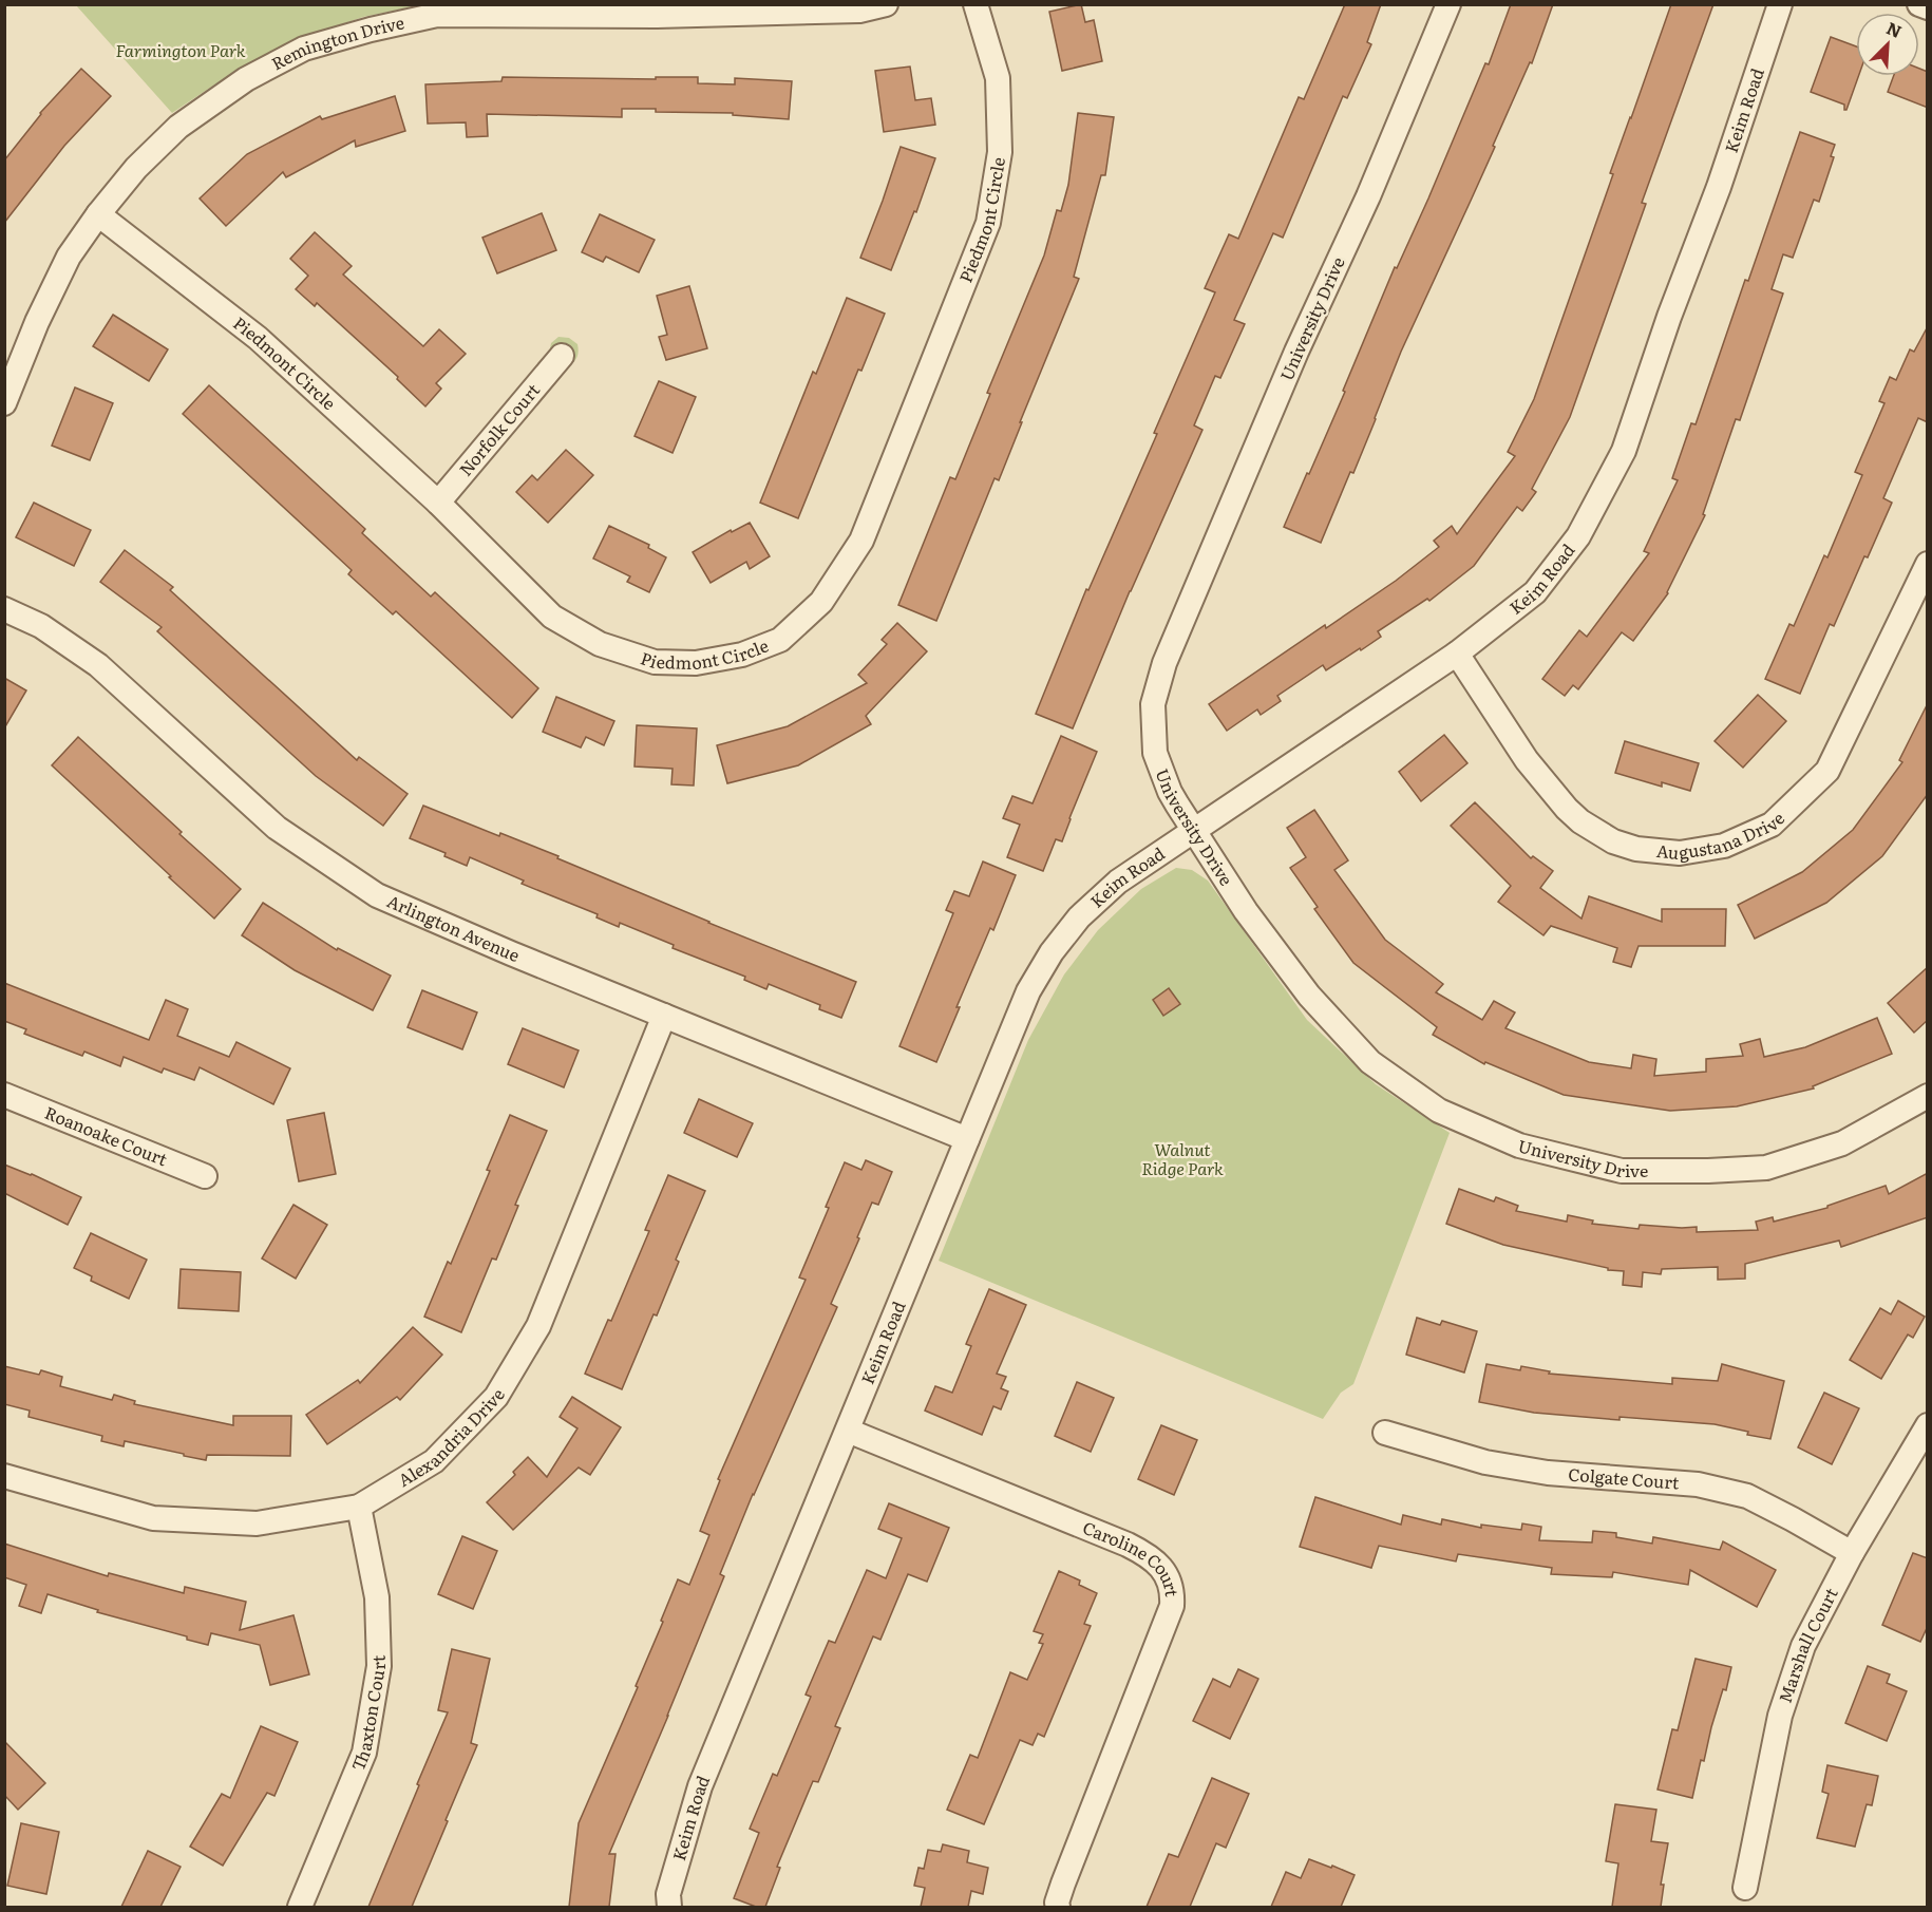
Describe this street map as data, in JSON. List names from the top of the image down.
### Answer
{
  "streets": {
    "street": [
      "Remington Drive",
      "Keim Road",
      "Piedmont Circle",
      "University Drive",
      "Norfolk Court",
      "Augustana Drive",
      "Arlington Avenue",
      "Roanoake Court",
      "Alexandria Drive",
      "Colgate Court",
      "Caroline Court",
      "Marshall Court",
      "Thaxton Court"
    ]
  },
  "crossings": [
    ["Remington Drive", "Piedmont Circle"],
    ["Keim Road", "University Drive"],
    ["Keim Road", "Augustana Drive"],
    ["Keim Road", "Arlington Avenue"],
    ["Keim Road", "Caroline Court"],
    ["Piedmont Circle", "Norfolk Court"],
    ["Arlington Avenue", "Alexandria Drive"],
    ["Alexandria Drive", "Thaxton Court"],
    ["Colgate Court", "Marshall Court"]
  ],
  "parks": ["Farmington Park", "Walnut Ridge Park"],
  "north": "top right"
}
